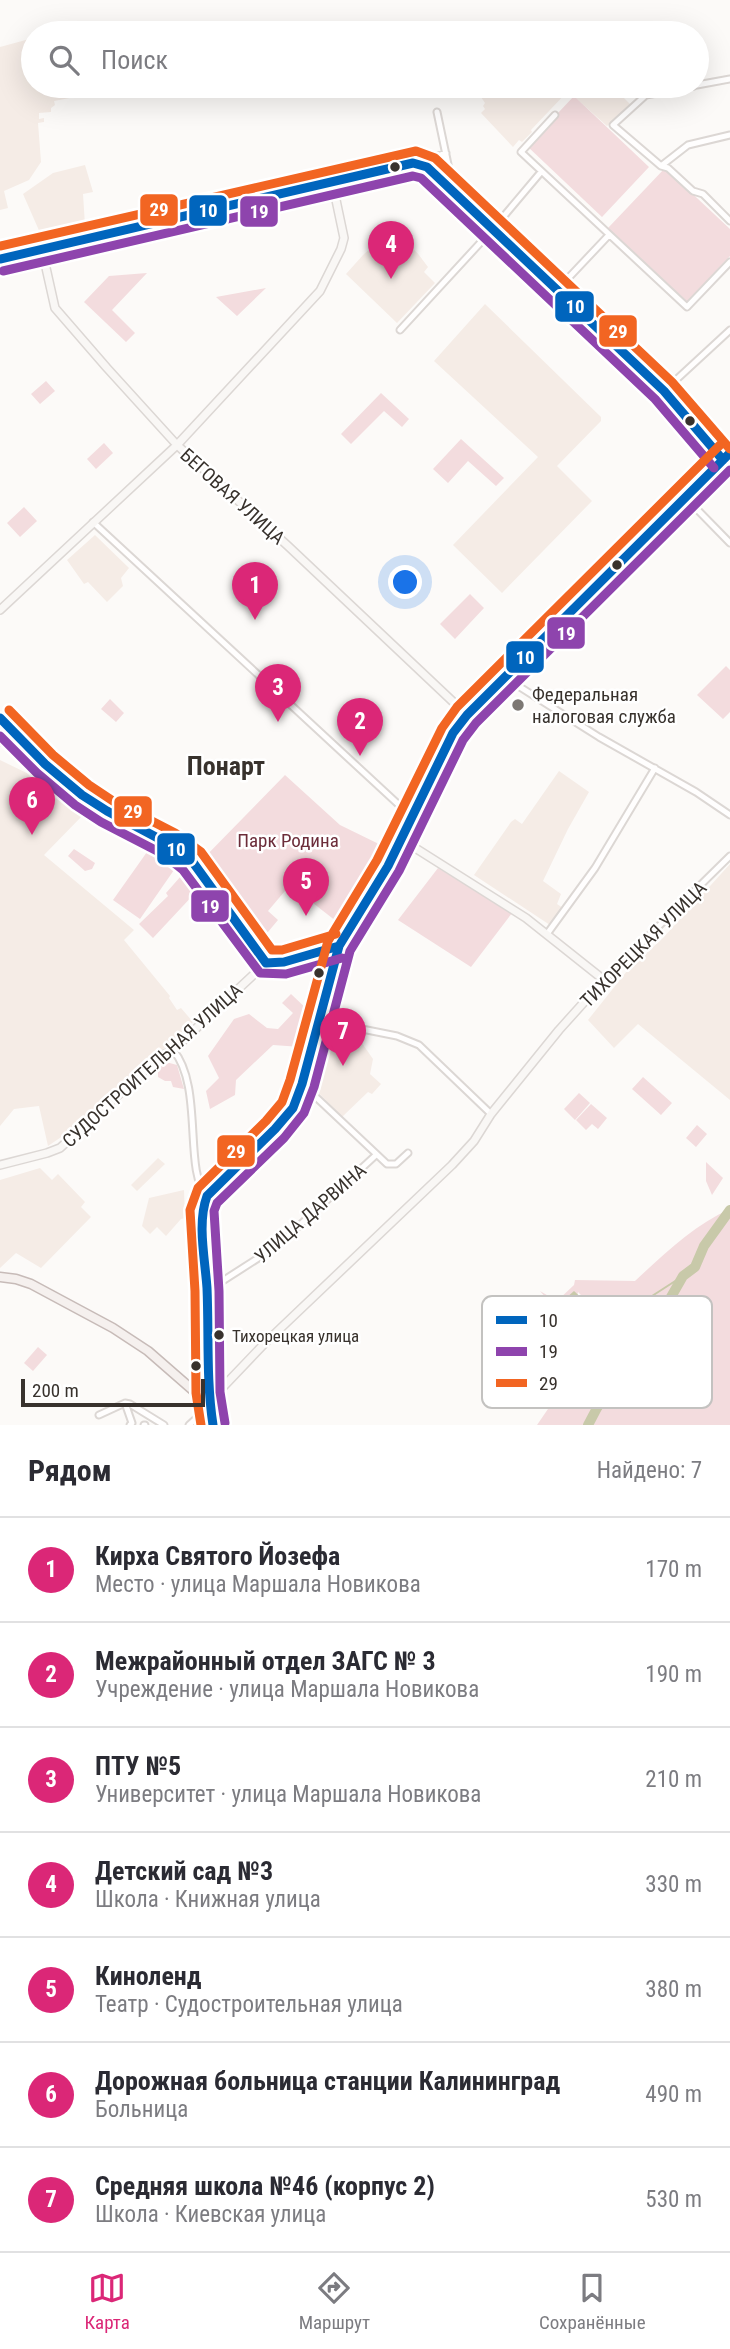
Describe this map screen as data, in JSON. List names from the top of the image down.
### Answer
{
  "streets": {
    "street": [
      "БЕГОВАЯ УЛИЦА",
      "ТИХОРЕЦКАЯ УЛИЦА",
      "СУДОСТРОИТЕЛЬНАЯ УЛИЦА",
      "УЛИЦА ДАРВИНА"
    ]
  },
  "districts": ["Понарт"],
  "parks": ["Парк Родина"],
  "places": ["Федеральная налоговая служба", "Тихорецкая улица"],
  "lines": ["transit line 29", "transit line 10", "transit line 19"],
  "legend": ["10", "19", "29"],
  "scale_bar": "200 m",
  "page": {
    "search": "Поиск",
    "pins": [
      "4",
      "1",
      "3",
      "2",
      "6",
      "5",
      "7"
    ],
    "scale": "200 m",
    "heading": ["Рядом", "Найдено: 7"],
    "list": [
      {
        "mark": "1",
        "name": "Кирха Святого Йозефа",
        "note": "Место · улица Маршала Новикова",
        "value": "170 m"
      },
      {
        "mark": "2",
        "name": "Межрайонный отдел ЗАГС № 3",
        "note": "Учреждение · улица Маршала Новикова",
        "value": "190 m"
      },
      {
        "mark": "3",
        "name": "ПТУ №5",
        "note": "Университет · улица Маршала Новикова",
        "value": "210 m"
      },
      {
        "mark": "4",
        "name": "Детский сад №3",
        "note": "Школа · Книжная улица",
        "value": "330 m"
      },
      {
        "mark": "5",
        "name": "Киноленд",
        "note": "Театр · Судостроительная улица",
        "value": "380 m"
      },
      {
        "mark": "6",
        "name": "Дорожная больница станции Калининград",
        "note": "Больница",
        "value": "490 m"
      },
      {
        "mark": "7",
        "name": "Средняя школа №46 (корпус 2)",
        "note": "Школа · Киевская улица",
        "value": "530 m"
      }
    ],
    "nav": ["Карта", "Маршрут", "Сохранённые"]
  }
}
